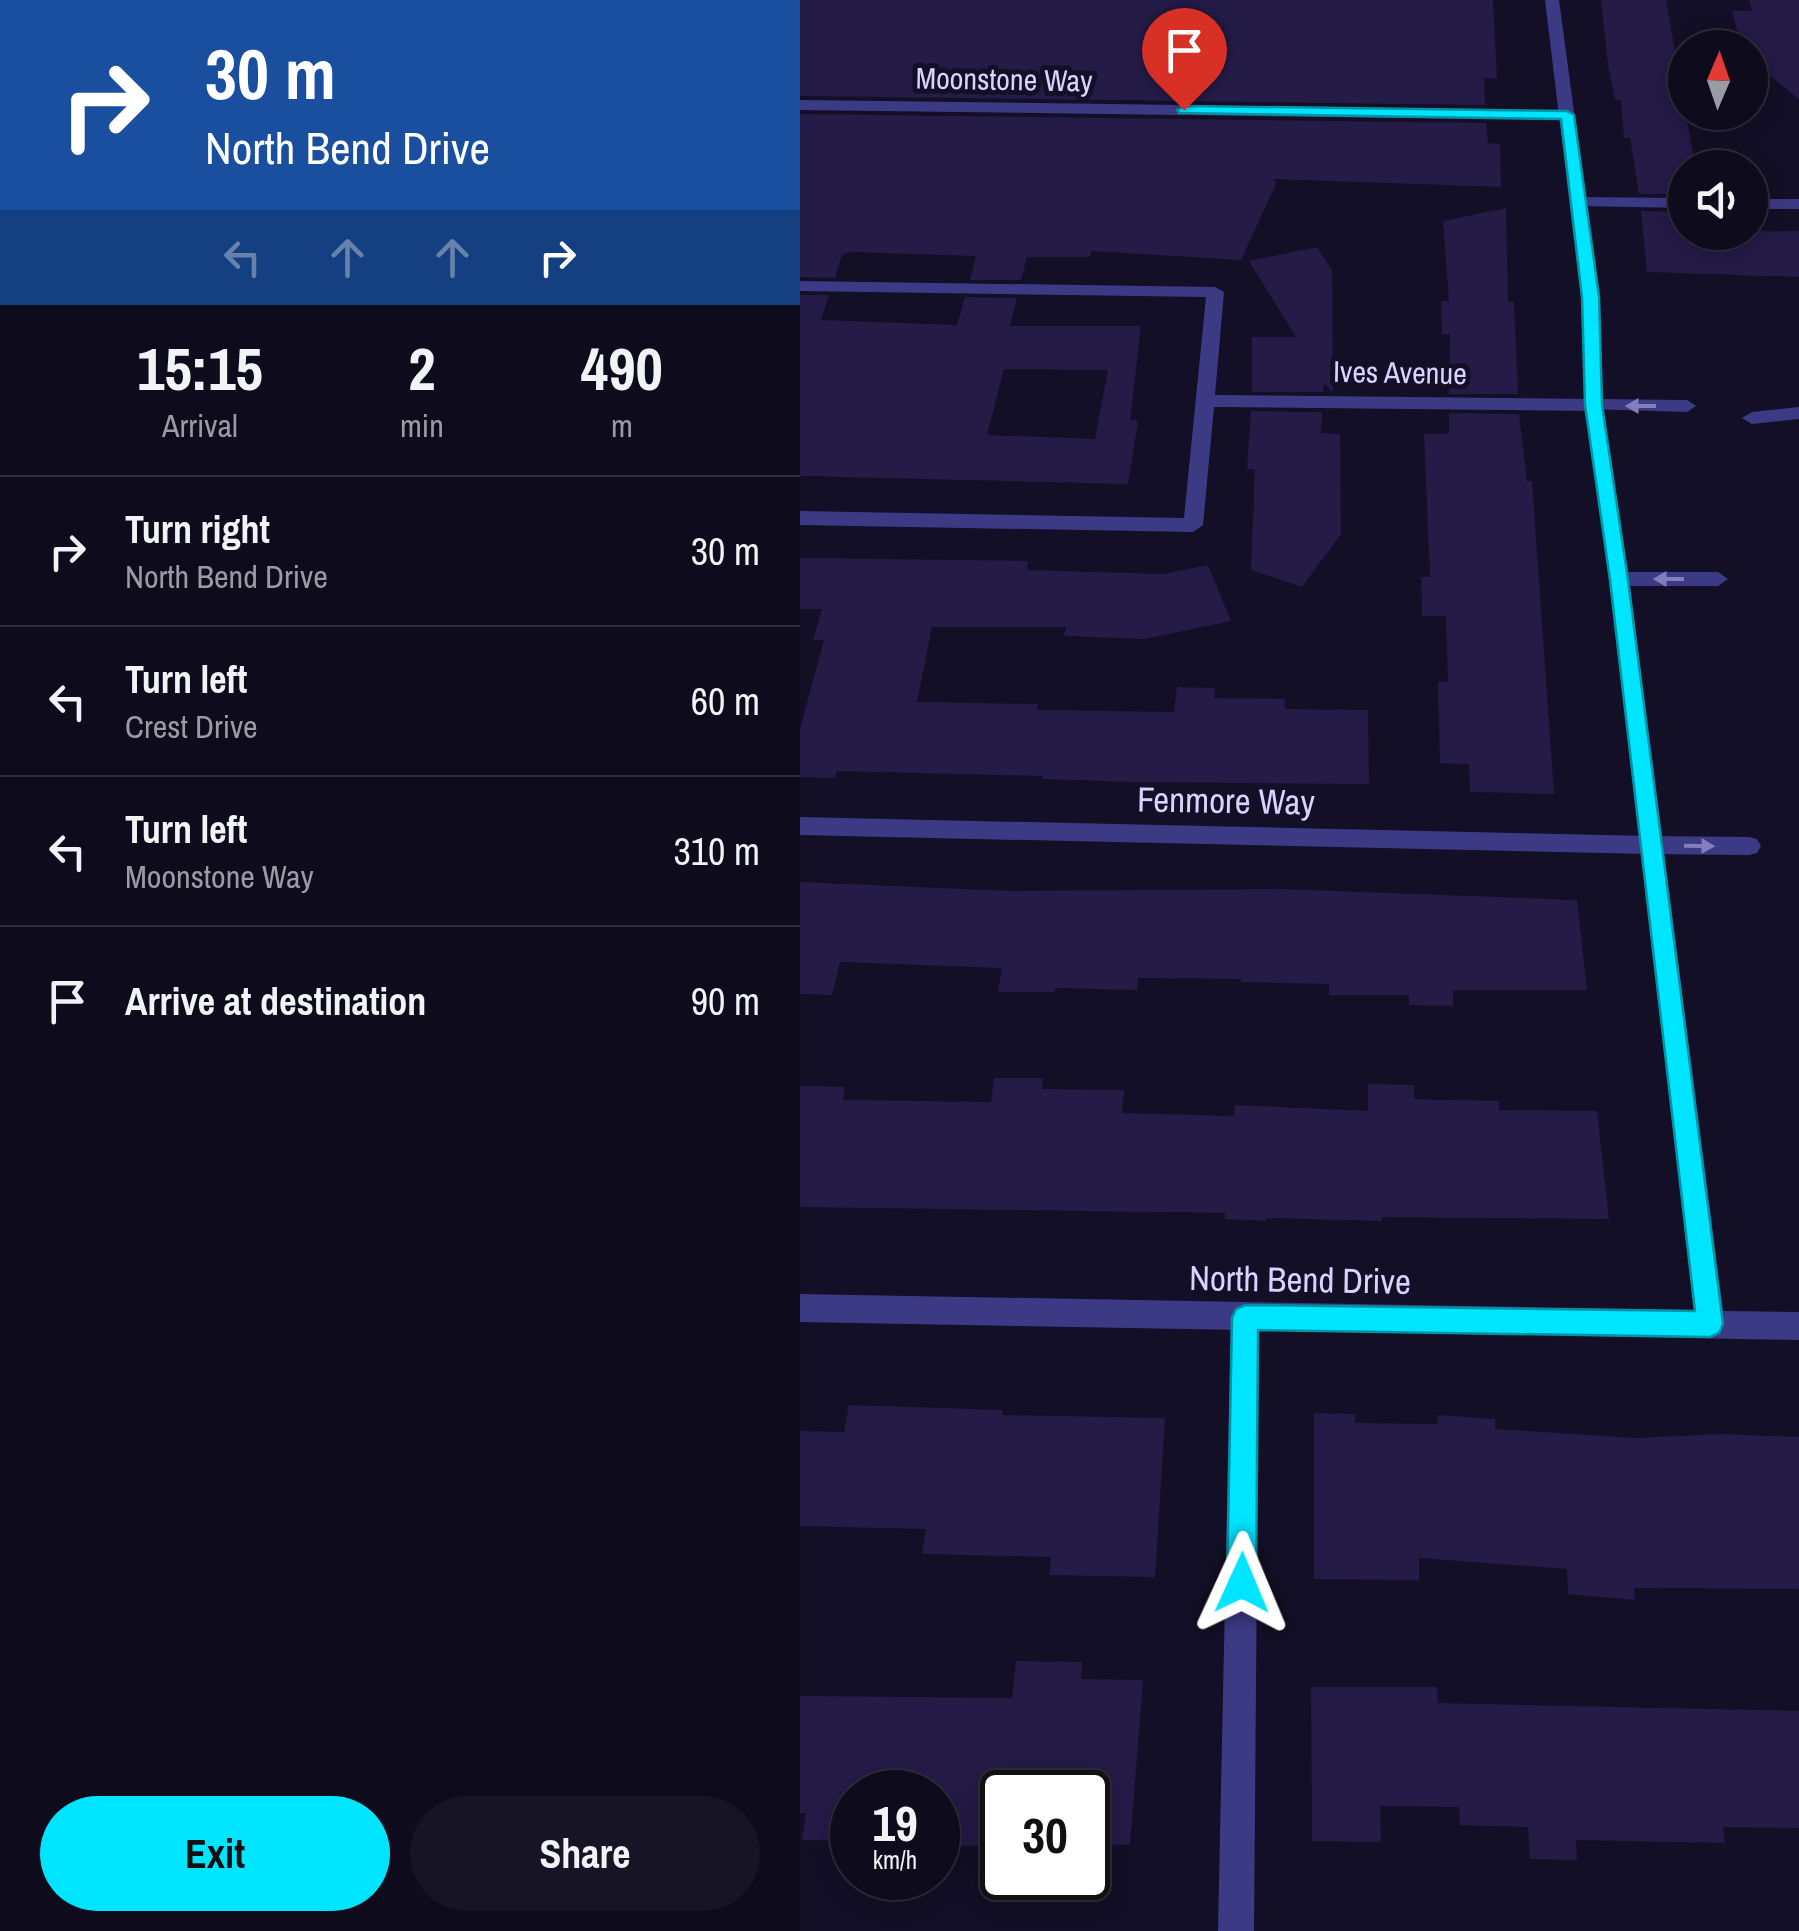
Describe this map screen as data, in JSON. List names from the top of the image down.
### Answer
{
  "streets": {
    "street": [
      "Moonstone Way",
      "Ives Avenue",
      "Fenmore Way",
      "North Bend Drive"
    ]
  },
  "north": "top",
  "page": {
    "turn": ["30 m", "North Bend Drive"],
    "eta": [
      "15:15",
      "Arrival",
      "2",
      "min",
      "490",
      "m"
    ],
    "list": [
      {
        "name": "Turn right",
        "note": "North Bend Drive",
        "value": "30 m"
      },
      {
        "name": "Turn left",
        "note": "Crest Drive",
        "value": "60 m"
      },
      {
        "name": "Turn left",
        "note": "Moonstone Way",
        "value": "310 m"
      },
      {
        "name": "Arrive at destination",
        "value": "90 m"
      }
    ],
    "speed": "19 km/h",
    "limit": "30",
    "buttons": ["Exit", "Share"]
  }
}
